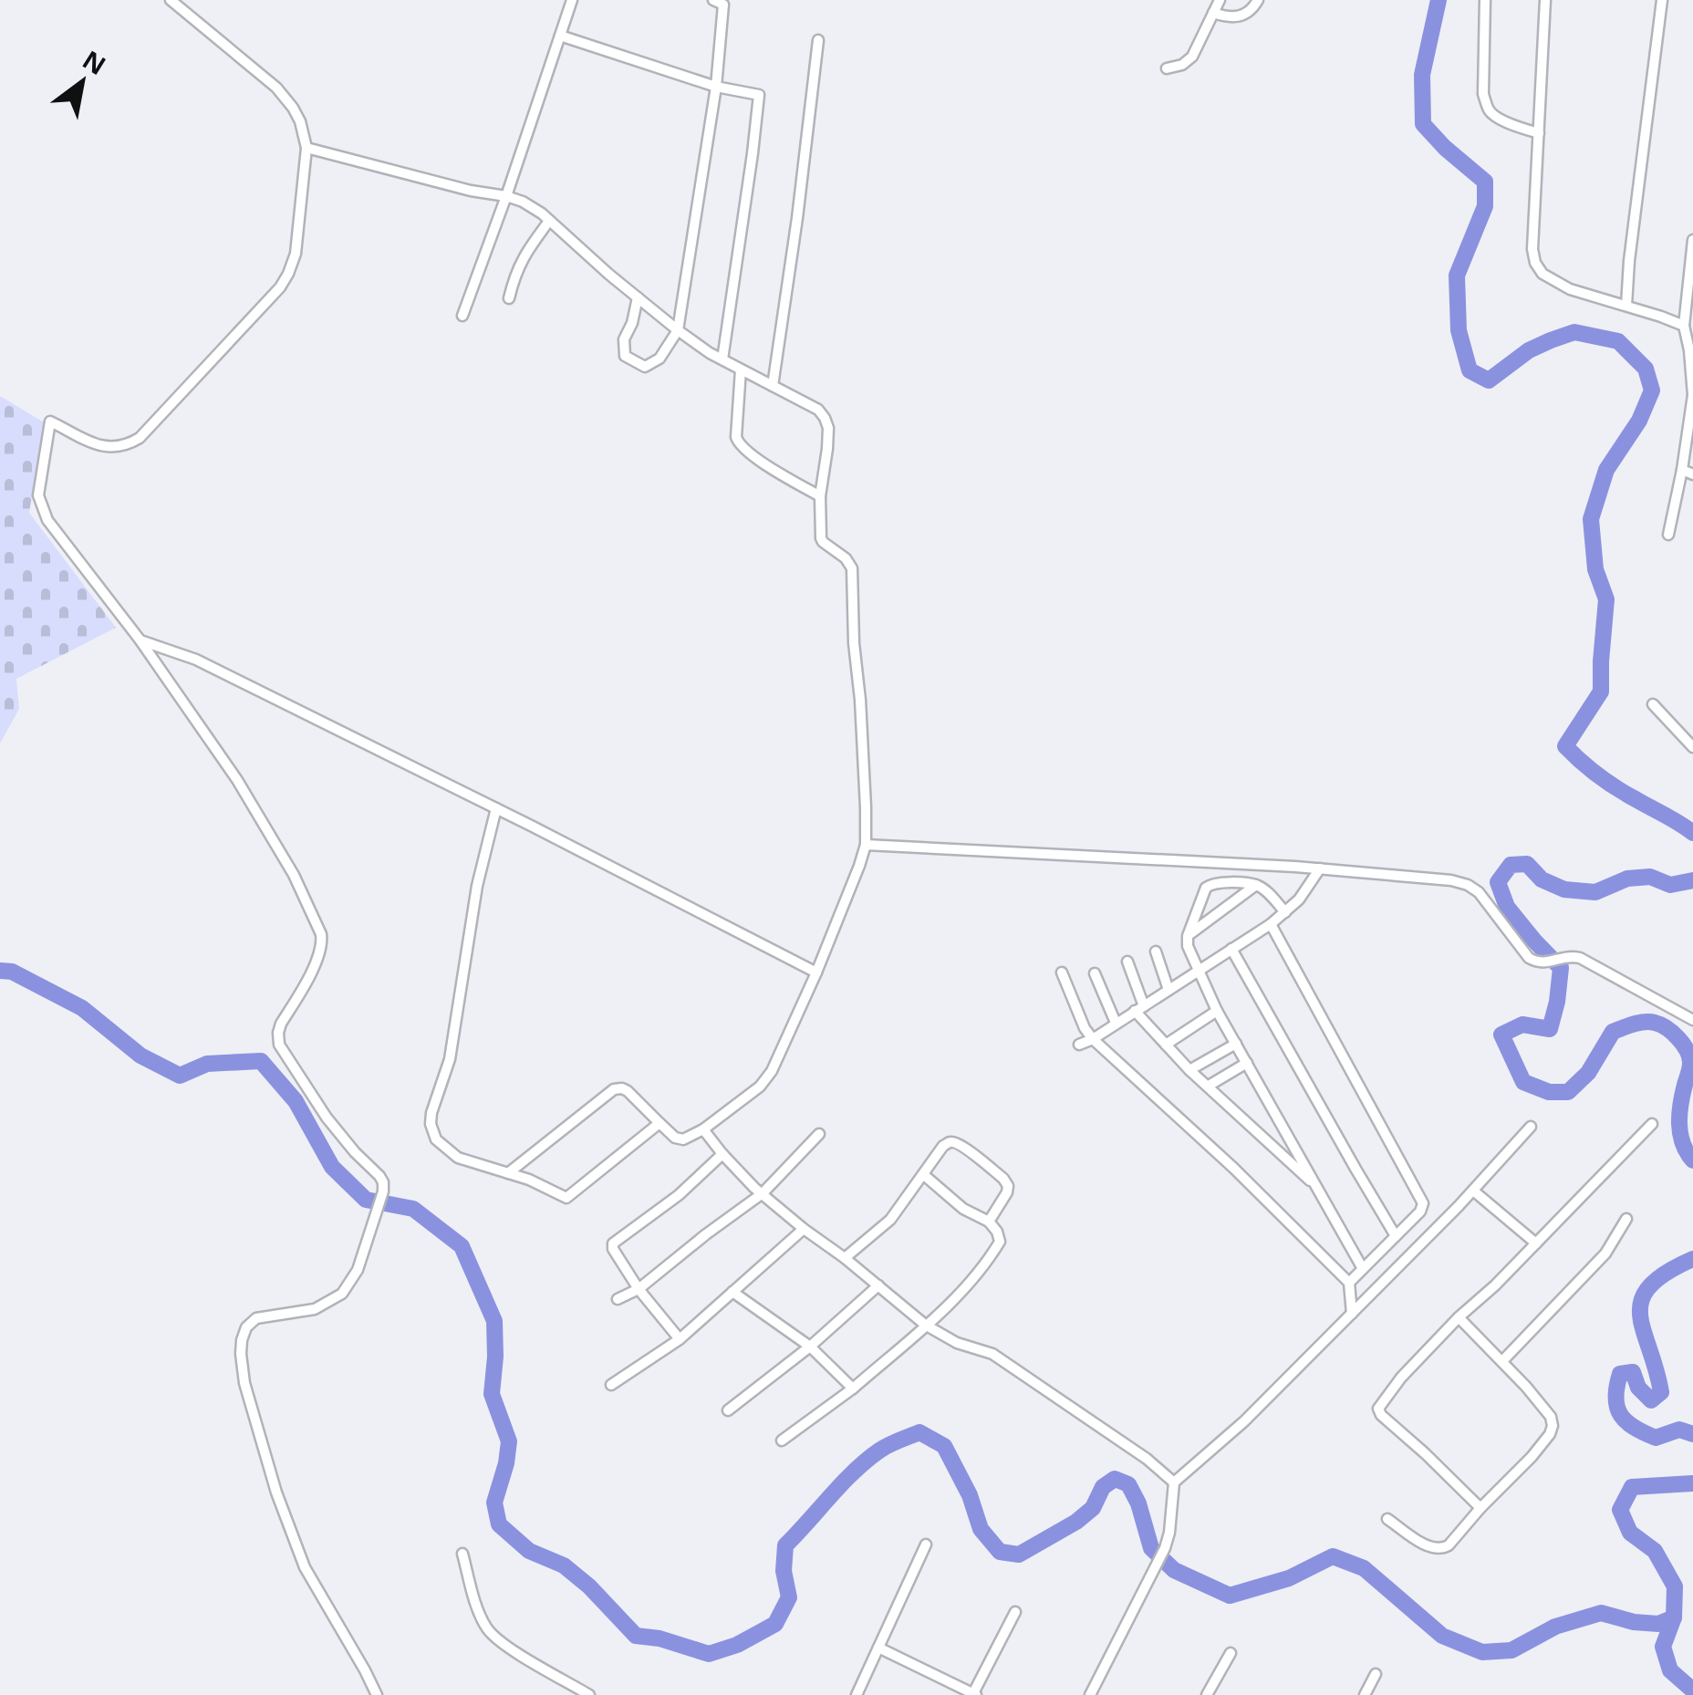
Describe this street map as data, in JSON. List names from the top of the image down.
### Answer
{
  "north": "top right"
}
